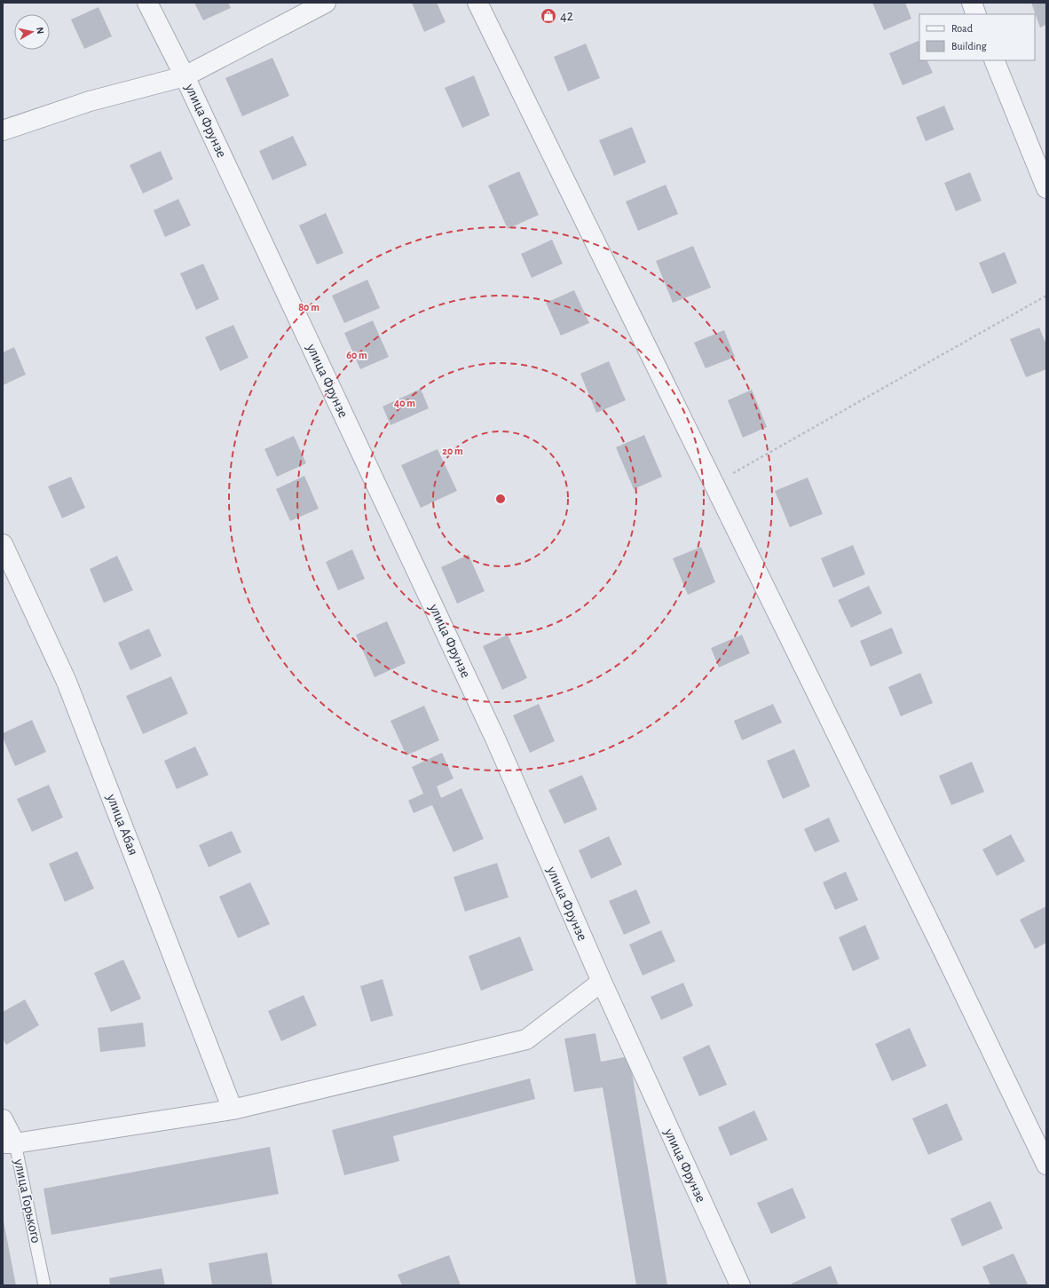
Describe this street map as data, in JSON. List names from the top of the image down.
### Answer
{
  "streets": {
    "street": ["улица Фрунзе", "улица Абая", "улица Горького"]
  },
  "places": {
    "shop": ["42"]
  },
  "legend": ["Road", "Building"],
  "north": "right",
  "rings": [
    "80 m",
    "60 m",
    "40 m",
    "20 m"
  ]
}
